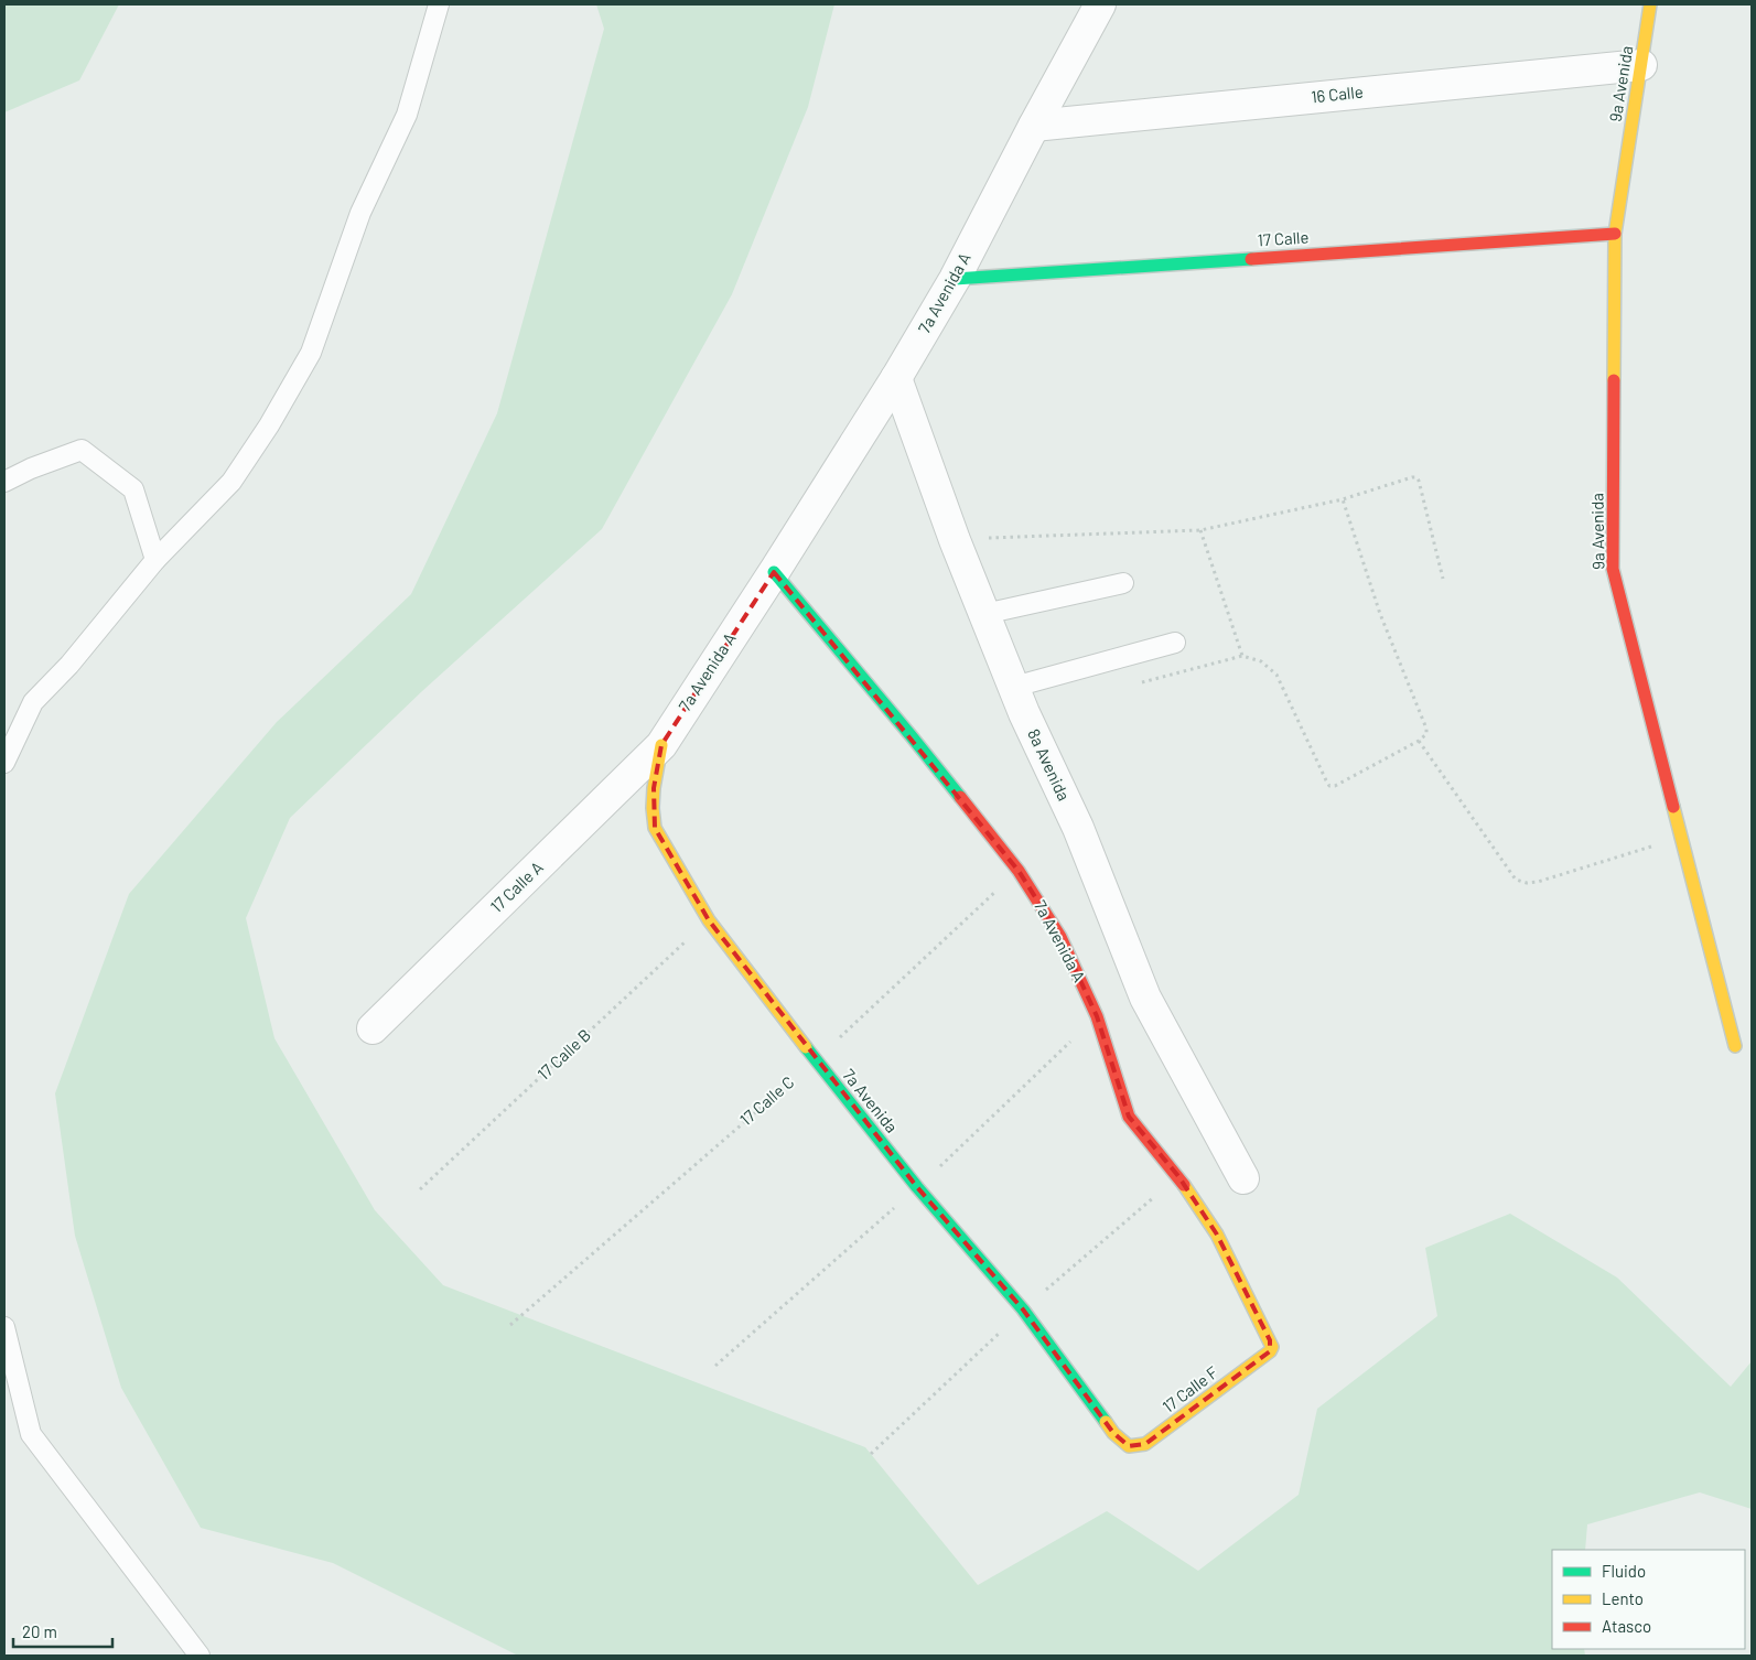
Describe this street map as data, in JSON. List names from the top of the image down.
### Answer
{
  "streets": {
    "street": [
      "9a Avenida",
      "16 Calle",
      "17 Calle",
      "7a Avenida A",
      "8a Avenida",
      "17 Calle A",
      "7a Avenida",
      "17 Calle F"
    ],
    "path": ["17 Calle B", "17 Calle C"]
  },
  "crossings": [
    ["9a Avenida", "16 Calle"],
    ["9a Avenida", "17 Calle"],
    ["16 Calle", "7a Avenida A"],
    ["17 Calle", "7a Avenida A"],
    ["7a Avenida A", "8a Avenida"],
    ["7a Avenida A", "17 Calle A"],
    ["7a Avenida A", "17 Calle C"],
    ["7a Avenida A", "7a Avenida"],
    ["7a Avenida A", "17 Calle F"],
    ["17 Calle A", "7a Avenida"],
    ["17 Calle B", "7a Avenida"],
    ["17 Calle C", "7a Avenida"],
    ["7a Avenida", "17 Calle F"]
  ],
  "legend": ["Fluido", "Lento", "Atasco"],
  "scale_bar": "20 m"
}
